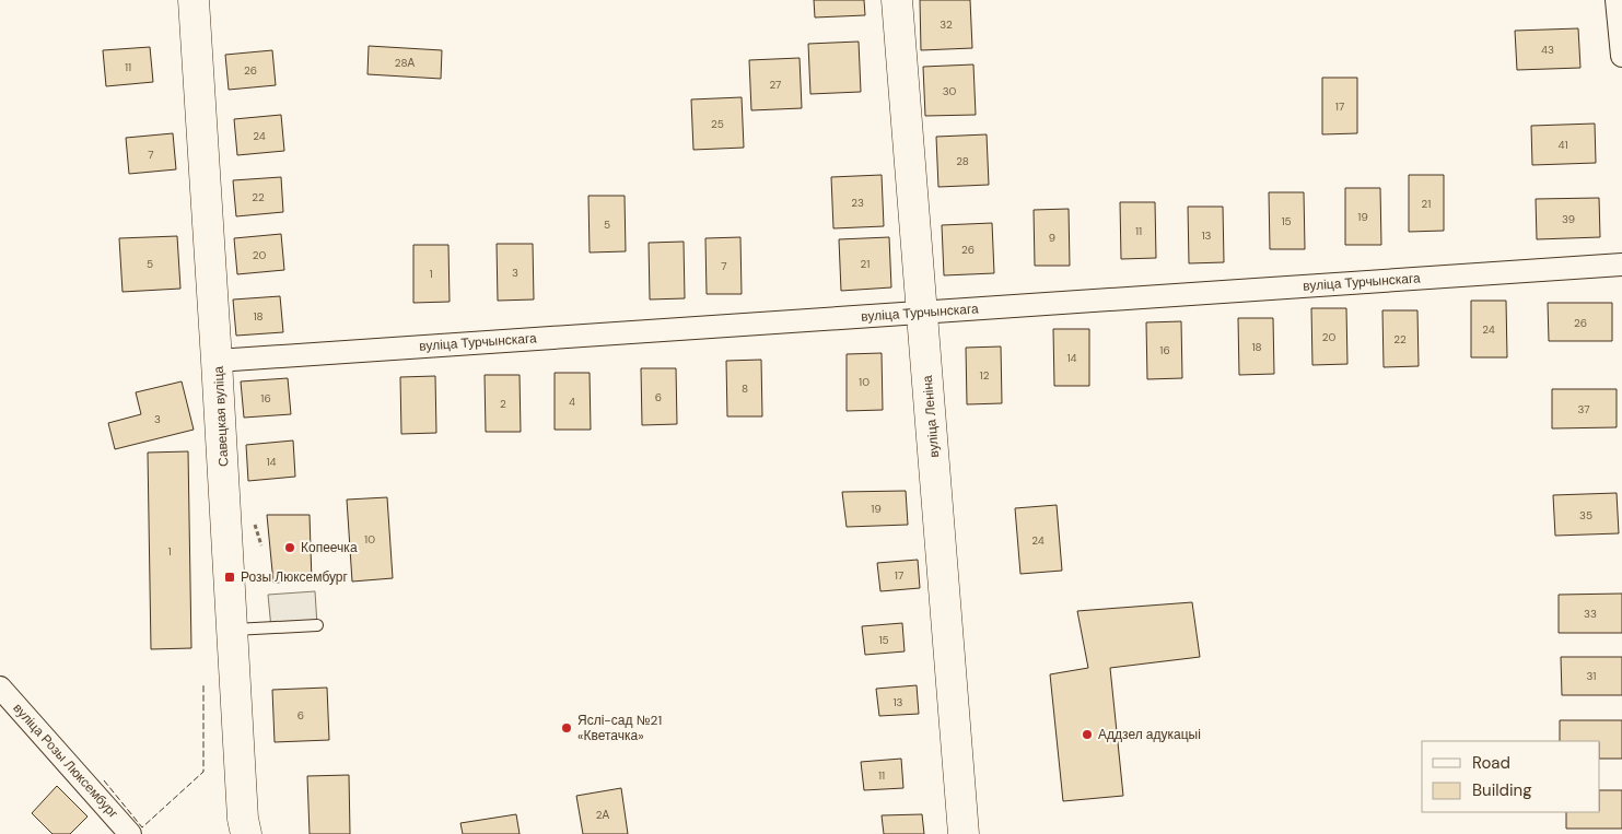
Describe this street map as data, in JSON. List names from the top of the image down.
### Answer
{
  "streets": {
    "street": [
      "вуліца Турчынскага",
      "Савецкая вуліца",
      "вуліца Леніна",
      "вуліца Розы Люксембург"
    ]
  },
  "crossings": [
    ["вуліца Турчынскага", "Савецкая вуліца"],
    ["вуліца Турчынскага", "вуліца Леніна"]
  ],
  "places": {
    "other": ["Копеечка", "Яслі-сад №21 «Кветачка»", "Аддзел адукацыі"],
    "transit": ["Розы Люксембург"]
  },
  "house_numbers": [
    "32",
    "43",
    "28А",
    "11",
    "26",
    "27",
    "30",
    "17",
    "25",
    "24",
    "41",
    "7",
    "28",
    "22",
    "23",
    "21",
    "19",
    "39",
    "15",
    "5",
    "11",
    "13",
    "9",
    "26",
    "20",
    "5",
    "21",
    "7",
    "3",
    "1",
    "18",
    "26",
    "24",
    "20",
    "22",
    "18",
    "16",
    "14",
    "12",
    "10",
    "8",
    "6",
    "16",
    "4",
    "2",
    "37",
    "3",
    "14",
    "19",
    "35",
    "10",
    "24",
    "1",
    "17",
    "33",
    "15",
    "31",
    "13",
    "6",
    "11",
    "2А"
  ],
  "legend": ["Road", "Building"]
}
